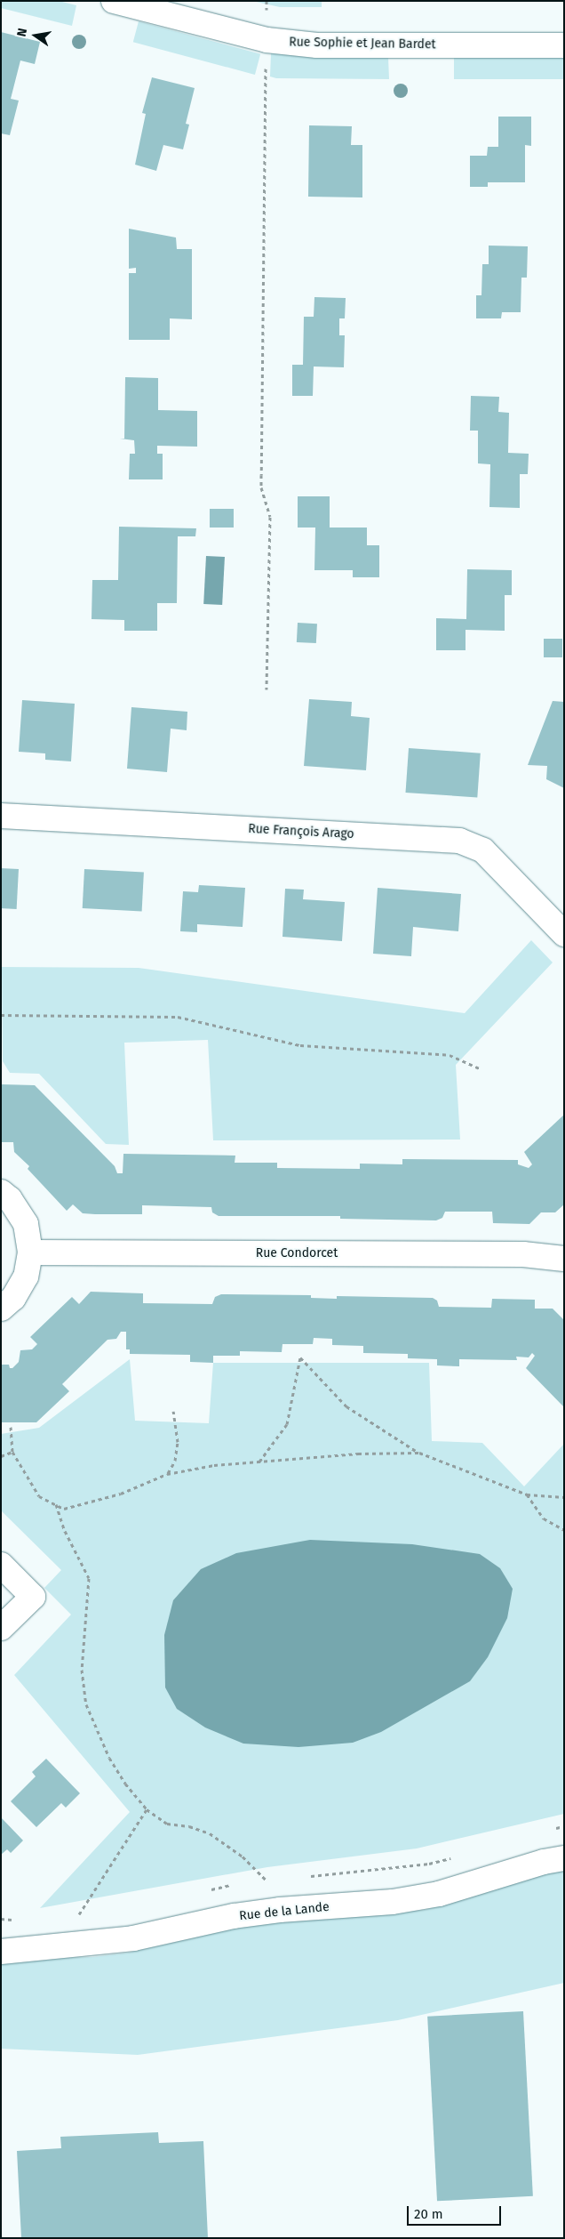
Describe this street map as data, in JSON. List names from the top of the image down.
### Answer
{
  "streets": {
    "street": [
      "Rue Sophie et Jean Bardet",
      "Rue François Arago",
      "Rue Condorcet",
      "Rue de la Lande"
    ]
  },
  "scale_bar": "20 m",
  "north": "left"
}
